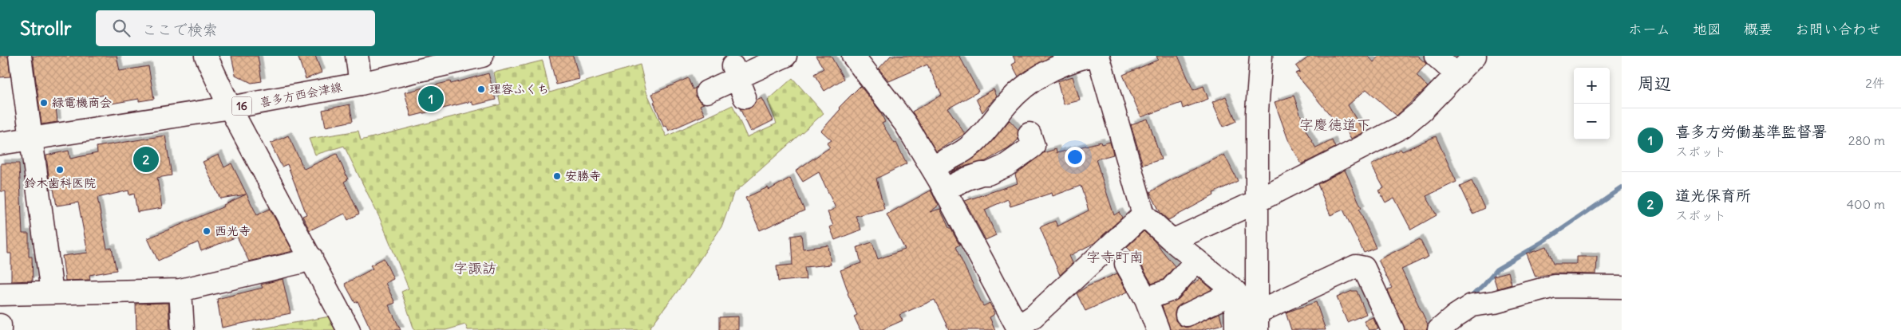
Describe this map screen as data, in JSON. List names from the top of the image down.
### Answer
{
  "streets": {
    "street": ["喜多方西会津線", "16"]
  },
  "districts": ["字慶徳道下", "字寺町南", "字諏訪"],
  "places": [
    "理容ふくち",
    "緑電機商会",
    "鈴木歯科医院",
    "安勝寺",
    "西光寺"
  ],
  "page": {
    "header": "Strollr",
    "search": "ここで検索",
    "nav": [
      "ホーム",
      "地図",
      "概要",
      "お問い合わせ"
    ],
    "heading": ["周辺", "2件"],
    "map_buttons": ["+", "−"],
    "pins": ["1", "2"],
    "list": [
      {
        "mark": "1",
        "name": "喜多方労働基準監督署",
        "note": "スポット",
        "value": "280 m"
      },
      {
        "mark": "2",
        "name": "道光保育所",
        "note": "スポット",
        "value": "400 m"
      }
    ]
  }
}
